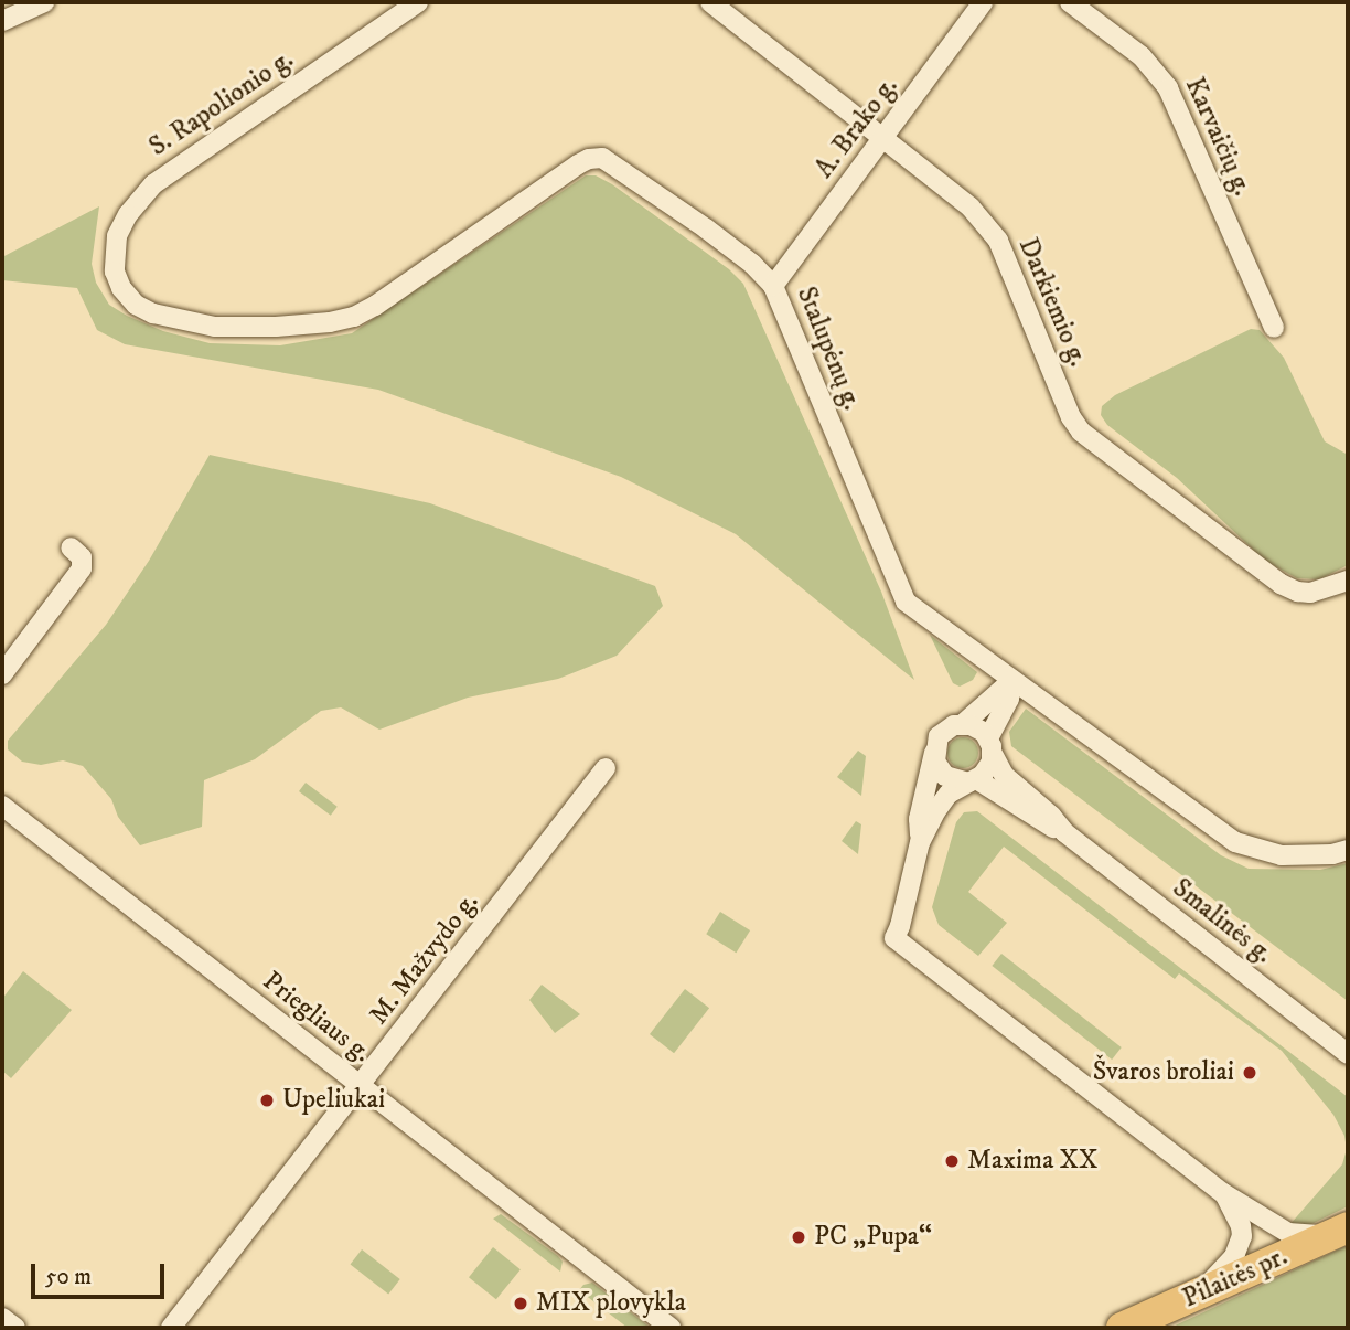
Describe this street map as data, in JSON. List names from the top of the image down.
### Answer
{
  "streets": {
    "main road": ["Pilaitės pr."],
    "street": [
      "S. Rapolionio g.",
      "A. Brako g.",
      "Karvaičių g.",
      "Darkiemio g.",
      "Stalupėnų g.",
      "Smalinės g.",
      "M. Mažvydo g.",
      "Priegliaus g."
    ]
  },
  "crossings": [
    ["S. Rapolionio g.", "Stalupėnų g."],
    ["A. Brako g.", "Darkiemio g."],
    ["A. Brako g.", "Stalupėnų g."],
    ["M. Mažvydo g.", "Priegliaus g."]
  ],
  "places": [
    "Švaros broliai",
    "Upeliukai",
    "Maxima XX",
    "PC „Pupa“",
    "MIX plovykla"
  ],
  "scale_bar": "50 m"
}
